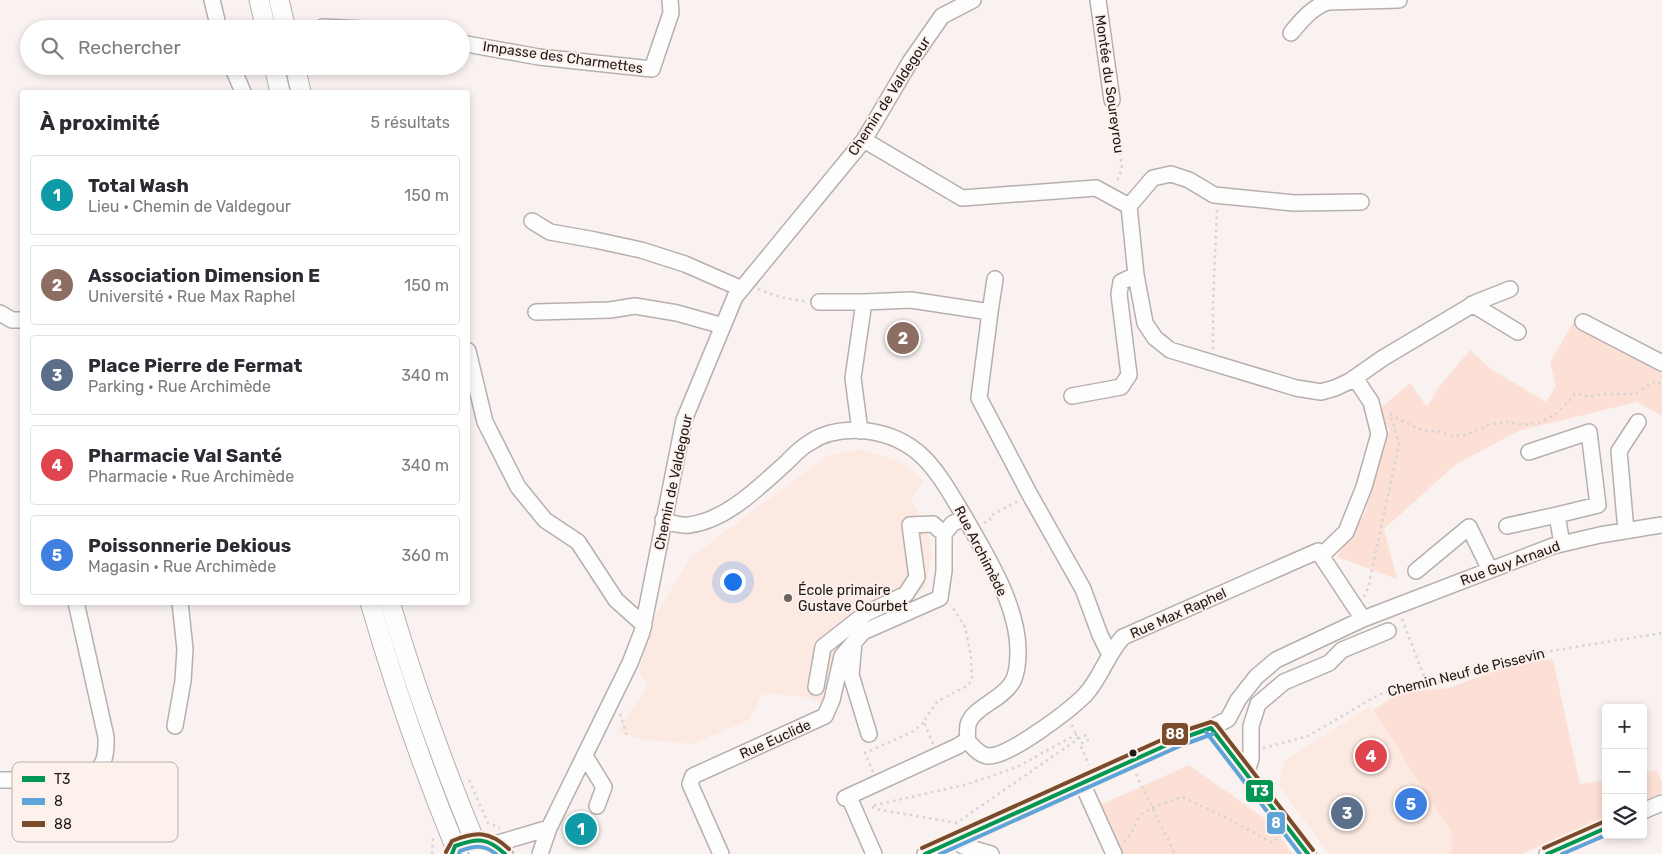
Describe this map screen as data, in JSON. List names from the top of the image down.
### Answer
{
  "streets": {
    "street": [
      "Impasse des Charmettes",
      "Montée du Soureyrou",
      "Chemin de Valdegour",
      "Rue Archimède",
      "Rue Guy Arnaud",
      "Rue Max Raphel",
      "Rue Euclide"
    ],
    "path": ["Chemin Neuf de Pissevin"]
  },
  "crossings": [
    ["Chemin de Valdegour", "Rue Archimède"]
  ],
  "places": ["École primaire Gustave Courbet"],
  "lines": ["transit line 88", "transit line T3", "transit line 8"],
  "legend": ["T3", "8", "88"],
  "page": {
    "search": "Rechercher",
    "heading": ["À proximité", "5 résultats"],
    "list": [
      {
        "mark": "1",
        "name": "Total Wash",
        "note": "Lieu · Chemin de Valdegour",
        "value": "150 m"
      },
      {
        "mark": "2",
        "name": "Association Dimension E",
        "note": "Université · Rue Max Raphel",
        "value": "150 m"
      },
      {
        "mark": "3",
        "name": "Place Pierre de Fermat",
        "note": "Parking · Rue Archimède",
        "value": "340 m"
      },
      {
        "mark": "4",
        "name": "Pharmacie Val Santé",
        "note": "Pharmacie · Rue Archimède",
        "value": "340 m"
      },
      {
        "mark": "5",
        "name": "Poissonnerie Dekious",
        "note": "Magasin · Rue Archimède",
        "value": "360 m"
      }
    ],
    "pins": [
      "2",
      "4",
      "5",
      "3",
      "1"
    ],
    "map_buttons": ["+", "−"]
  }
}
